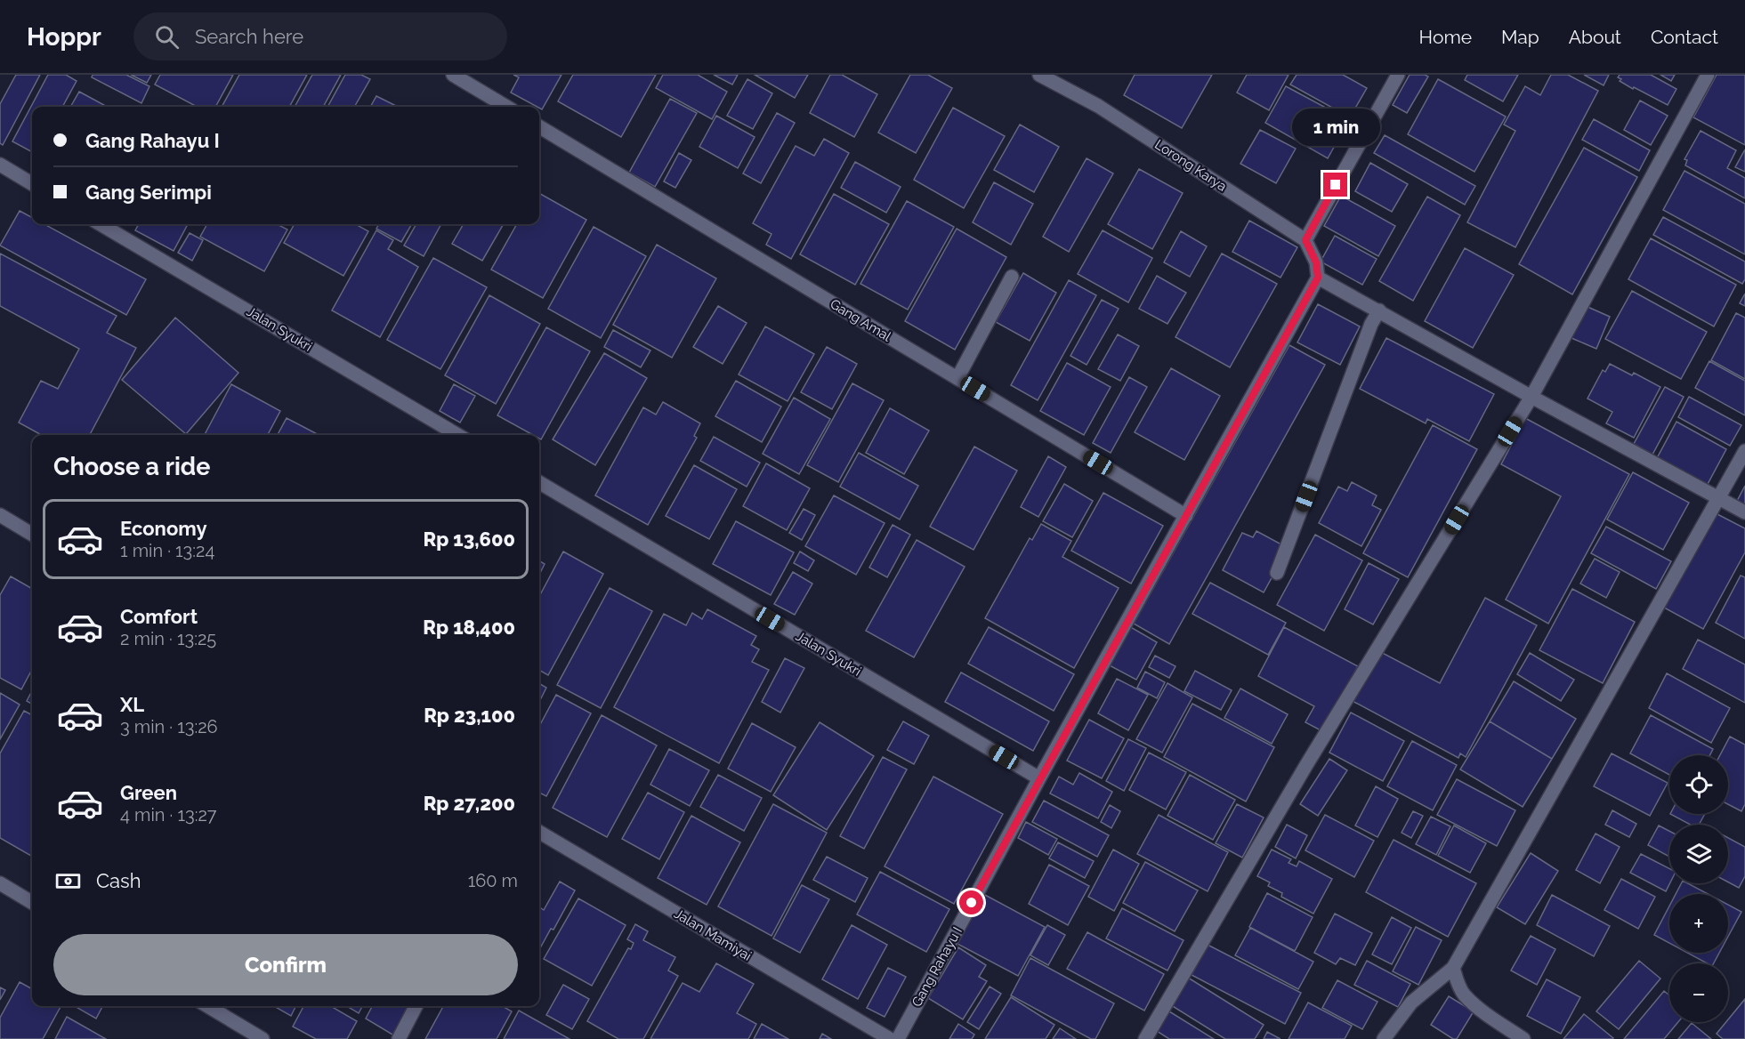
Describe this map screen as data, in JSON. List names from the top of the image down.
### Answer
{
  "streets": {
    "street": [
      "Lorong Karya",
      "Gang Amal",
      "Jalan Syukri",
      "Jalan Mamiyai",
      "Gang Rahayu I"
    ]
  },
  "crossings": [
    ["Gang Amal", "Gang Rahayu I"],
    ["Jalan Syukri", "Gang Rahayu I"]
  ],
  "page": {
    "header": "Hoppr",
    "search": "Search here",
    "nav": [
      "Home",
      "Map",
      "About",
      "Contact"
    ],
    "banner": ["Gang Rahayu I", "Gang Serimpi"],
    "bubble": "1 min",
    "heading": "Choose a ride",
    "list": [
      {
        "name": "Economy",
        "note": "1 min · 13:24",
        "value": "Rp 13,600"
      },
      {
        "name": "Comfort",
        "note": "2 min · 13:25",
        "value": "Rp 18,400"
      },
      {
        "name": "XL",
        "note": "3 min · 13:26",
        "value": "Rp 23,100"
      },
      {
        "name": "Green",
        "note": "4 min · 13:27",
        "value": "Rp 27,200"
      }
    ],
    "map_buttons": ["+", "−"],
    "pay": ["Cash", "160 m"],
    "buttons": "Confirm"
  }
}
